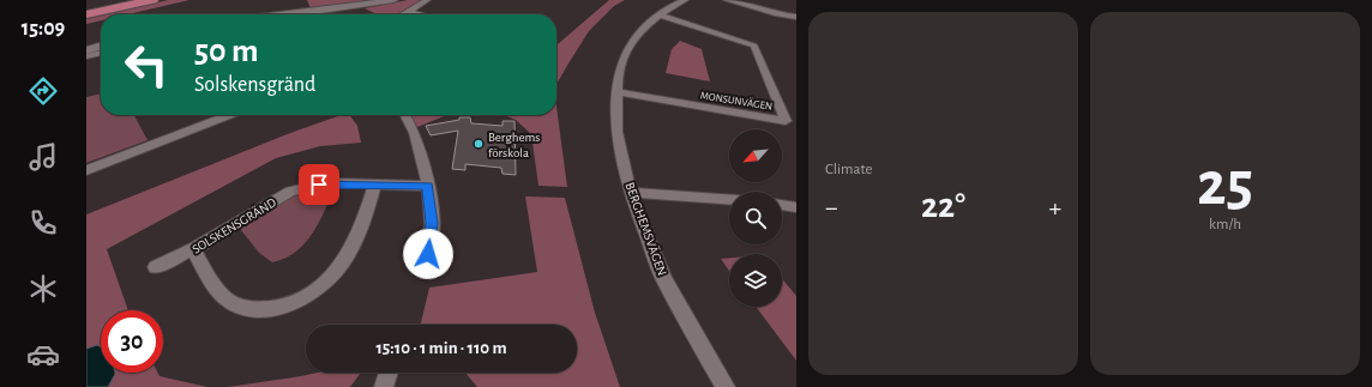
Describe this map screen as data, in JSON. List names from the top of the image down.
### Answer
{
  "streets": {
    "street": ["MONSUNVÄGEN", "SOLSKENSGRÄND", "BERGHEMSVÄGEN"]
  },
  "crossings": [
    ["MONSUNVÄGEN", "BERGHEMSVÄGEN"]
  ],
  "places": ["Berghems förskola"],
  "north": "bottom left",
  "page": {
    "tabs": "15:09",
    "tile": [
      "Climate",
      ["25", "km/h"]
    ],
    "turn": ["50 m", "Solskensgränd"],
    "heat": ["−", "22°", "+"],
    "limit": "30",
    "trip": "15:10 · 1 min · 110 m"
  }
}
